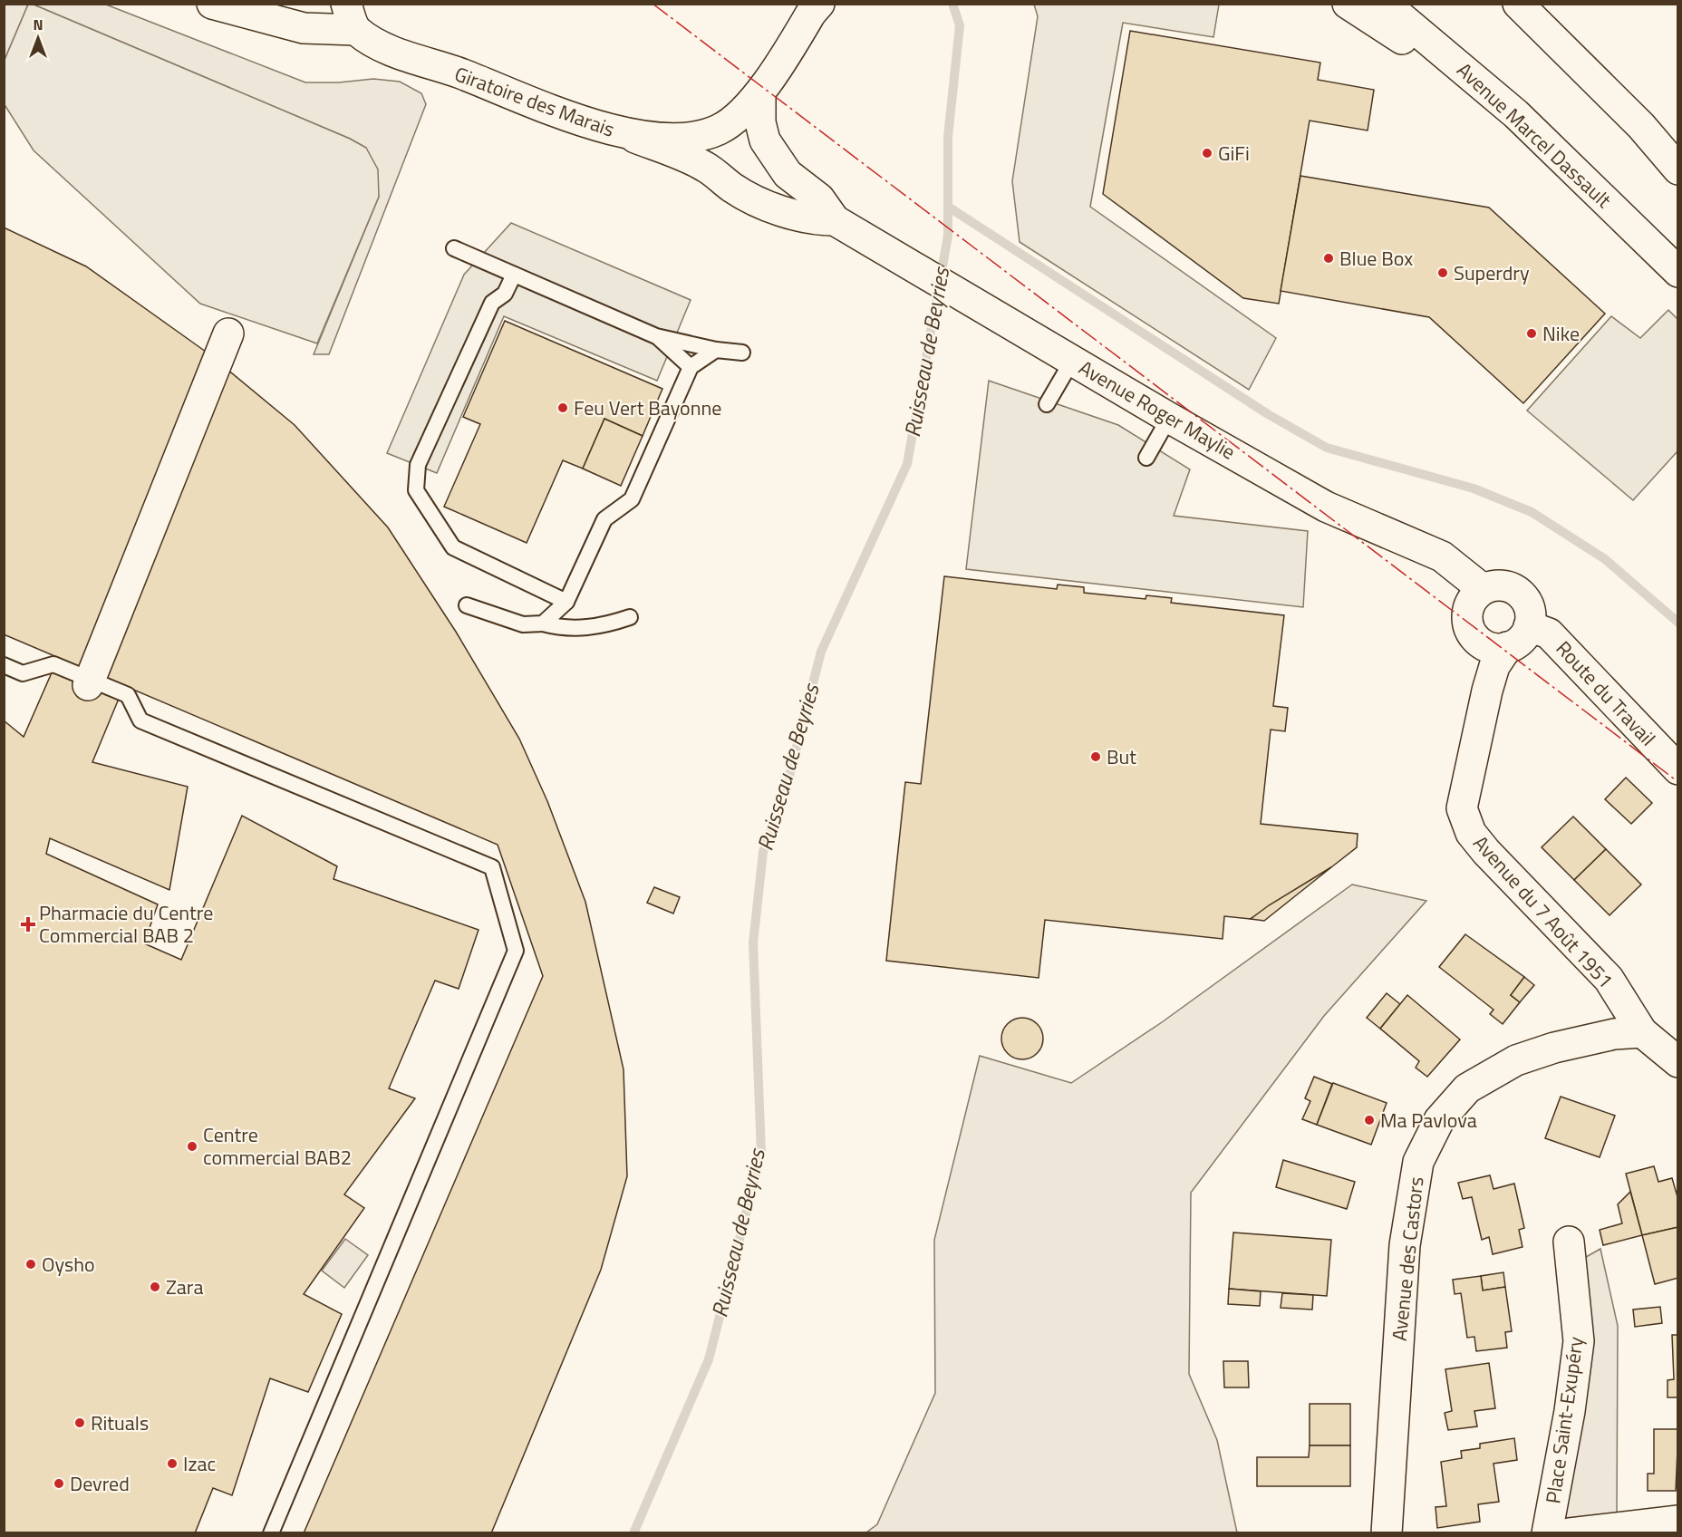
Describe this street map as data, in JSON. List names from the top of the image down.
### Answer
{
  "streets": {
    "street": [
      "Giratoire des Marais",
      "Avenue Marcel Dassault",
      "Avenue Roger Maylie",
      "Route du Travail",
      "Avenue du 7 Août 1951",
      "Avenue des Castors",
      "Place Saint-Exupéry"
    ]
  },
  "crossings": [
    ["Giratoire des Marais", "Avenue Roger Maylie"],
    ["Avenue Roger Maylie", "Route du Travail"],
    ["Avenue Roger Maylie", "Avenue du 7 Août 1951"],
    ["Route du Travail", "Avenue du 7 Août 1951"],
    ["Avenue du 7 Août 1951", "Avenue des Castors"]
  ],
  "water": ["Ruisseau de Beyries"],
  "places": {
    "other": [
      "GiFi",
      "Blue Box",
      "Superdry",
      "Nike",
      "Feu Vert Bayonne",
      "But",
      "Ma Pavlova",
      "Centre commercial BAB2",
      "Oysho",
      "Zara",
      "Rituals",
      "Izac",
      "Devred"
    ],
    "health": ["Pharmacie du Centre Commercial BAB 2"]
  },
  "north": "top"
}
